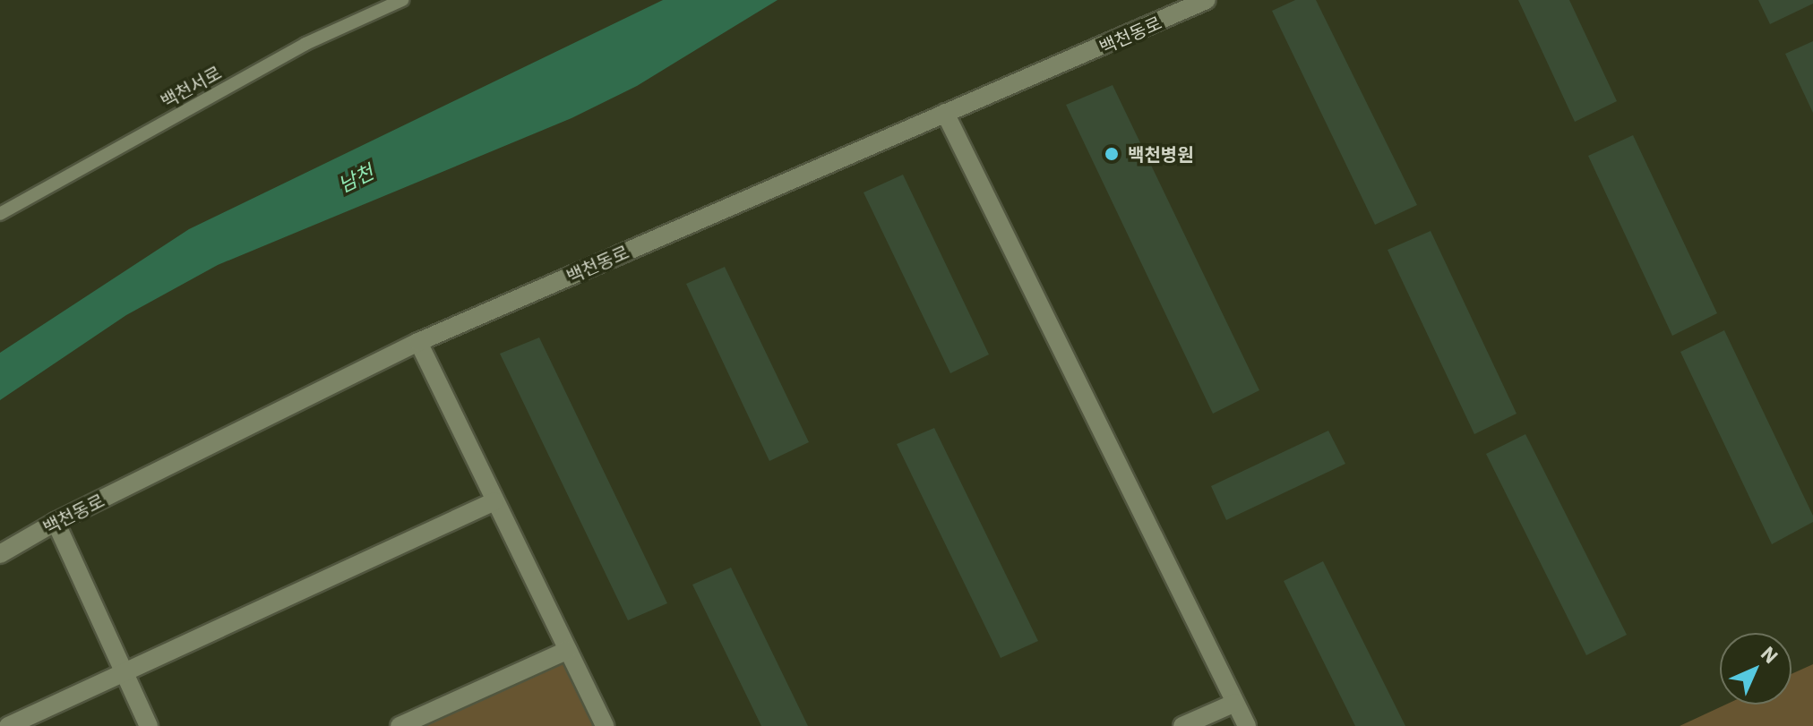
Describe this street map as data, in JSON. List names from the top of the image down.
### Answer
{
  "streets": {
    "street": ["백천동로"],
    "lane": ["백천서로"]
  },
  "water": ["남천"],
  "places": ["백천병원"],
  "north": "top right"
}
